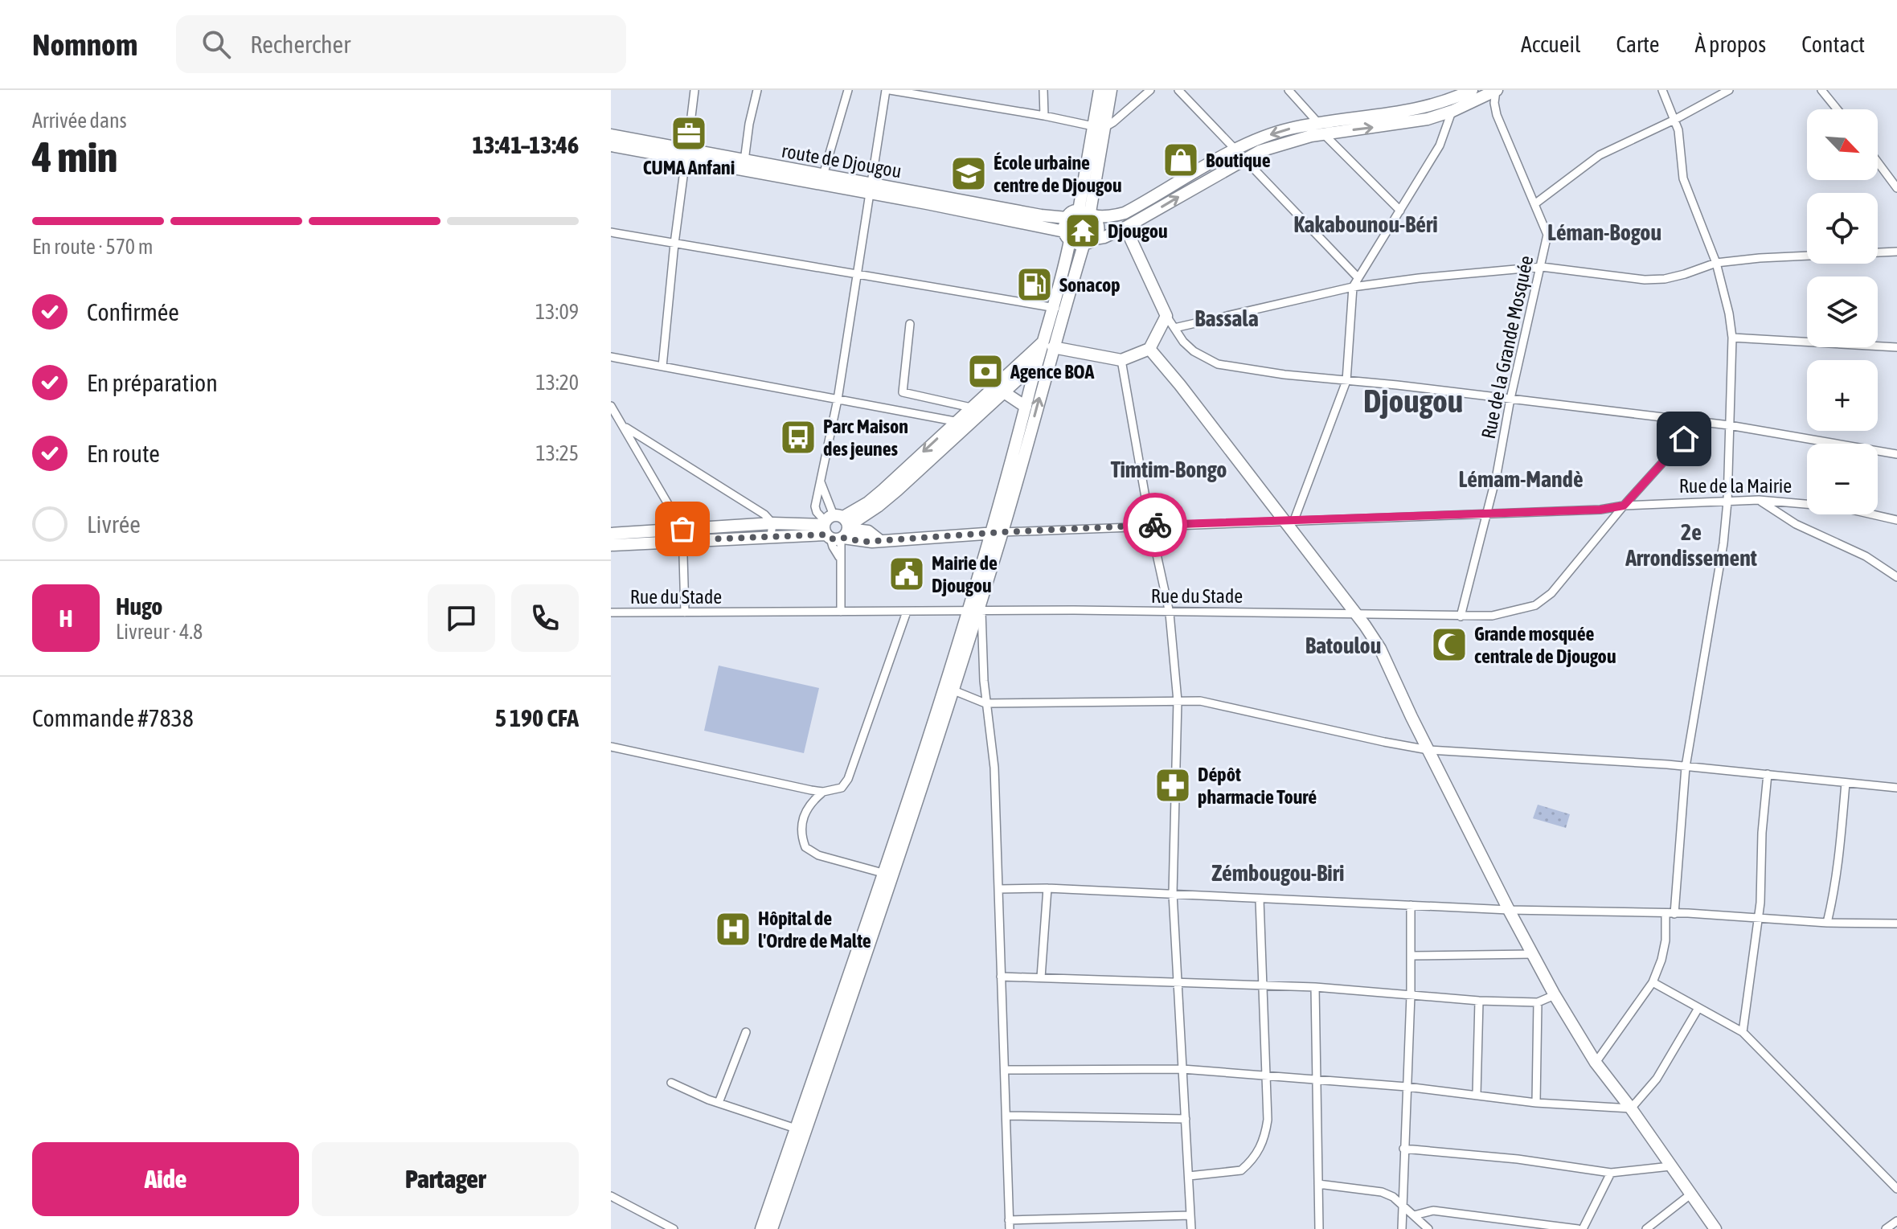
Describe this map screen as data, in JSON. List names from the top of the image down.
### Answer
{
  "streets": {
    "main road": ["route de Djougou", "Rue de la Mairie"],
    "street": ["Rue de la Grande Mosquée", "Rue du Stade"]
  },
  "crossings": [
    ["Rue de la Grande Mosquée", "Rue de la Mairie"],
    ["Rue de la Grande Mosquée", "Rue du Stade"],
    ["Rue de la Mairie", "Rue du Stade"]
  ],
  "districts": [
    "Kakabounou-Béri",
    "Léman-Bogou",
    "Bassala",
    "Djougou",
    "Timtim-Bongo",
    "Lémam-Mandè",
    "2e Arrondissement",
    "Batoulou",
    "Zémbougou-Biri"
  ],
  "places": {
    "office": ["CUMA Anfani"],
    "shop": ["Boutique"],
    "school or university": ["École urbaine centre de Djougou"],
    "temple": ["Djougou"],
    "fuel station": ["Sonacop"],
    "bank": ["Agence BOA"],
    "bus stop": ["Parc Maison des jeunes"],
    "public building": ["Mairie de Djougou"],
    "mosque": ["Grande mosquée centrale de Djougou"],
    "pharmacy": ["Dépôt pharmacie Touré"],
    "hospital": ["Hôpital de l'Ordre de Malte"]
  },
  "north": "bottom right",
  "page": {
    "header": "Nomnom",
    "search": "Rechercher",
    "nav": [
      "Accueil",
      "Carte",
      "À propos",
      "Contact"
    ],
    "heading": ["4 min", "Arrivée dans", "13:41–13:46"],
    "panel": [
      "Hugo",
      "Livreur · 4.8",
      "Commande #7838",
      "5 190 CFA"
    ],
    "map_buttons": ["+", "−"],
    "bar": "En route · 570 m",
    "list": [
      ["Confirmée", "13:09"],
      ["En préparation", "13:20"],
      ["En route", "13:25"],
      "Livrée"
    ],
    "round": "H",
    "buttons": ["Aide", "Partager"]
  }
}
